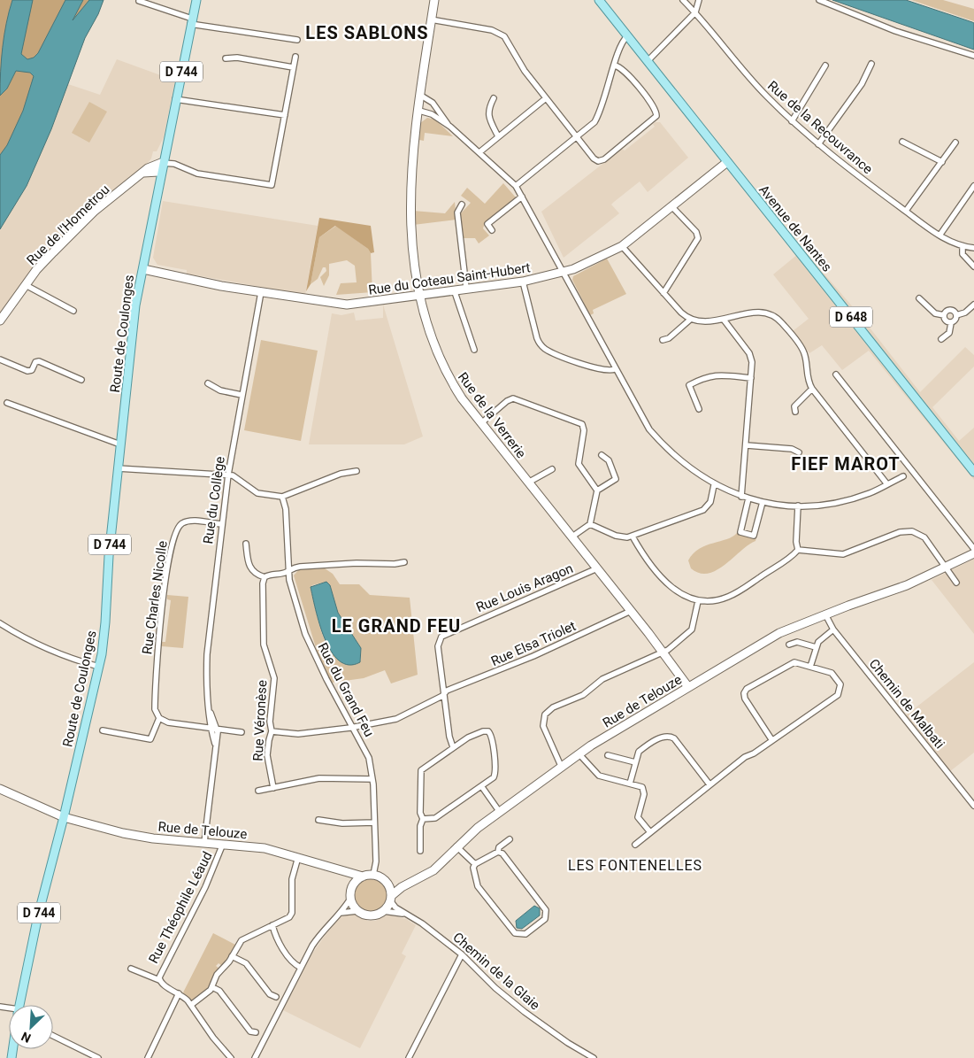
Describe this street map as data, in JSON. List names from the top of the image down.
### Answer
{
  "streets": {
    "main road": [
      "D 744",
      "Avenue de Nantes",
      "D 648",
      "Route de Coulonges"
    ],
    "street": [
      "Rue de la Recouvrance",
      "Rue de l'Hometrou",
      "Rue du Coteau Saint-Hubert",
      "Rue de la Verrerie",
      "Rue du Collège",
      "Rue Louis Aragon",
      "Rue Charles Nicolle",
      "Rue Elsa Triolet",
      "Rue du Grand Feu",
      "Rue de Telouze",
      "Chemin de Malbati",
      "Rue Véronèse",
      "Rue Théophile Léaud",
      "Chemin de la Glaie"
    ]
  },
  "crossings": [
    ["Rue de l'Hometrou", "Route de Coulonges"],
    ["Avenue de Nantes", "Rue du Coteau Saint-Hubert"],
    ["Rue du Coteau Saint-Hubert", "Route de Coulonges"],
    ["Rue du Coteau Saint-Hubert", "Rue de la Verrerie"],
    ["Rue du Coteau Saint-Hubert", "Rue du Collège"],
    ["Route de Coulonges", "Rue de Telouze"],
    ["Rue de la Verrerie", "Rue Louis Aragon"],
    ["Rue de la Verrerie", "Rue Elsa Triolet"],
    ["Rue de la Verrerie", "Rue de Telouze"],
    ["Rue du Collège", "Rue Charles Nicolle"],
    ["Rue du Collège", "Rue de Telouze"],
    ["Rue Louis Aragon", "Rue Elsa Triolet"],
    ["Rue Elsa Triolet", "Rue du Grand Feu"],
    ["Rue Elsa Triolet", "Rue Véronèse"],
    ["Rue du Grand Feu", "Rue de Telouze"],
    ["Rue du Grand Feu", "Chemin de la Glaie"],
    ["Rue de Telouze", "Chemin de Malbati"],
    ["Rue de Telouze", "Rue Théophile Léaud"],
    ["Rue de Telouze", "Chemin de la Glaie"]
  ],
  "districts": [
    "LES SABLONS",
    "FIEF MAROT",
    "LE GRAND FEU",
    "LES FONTENELLES"
  ],
  "north": "bottom left"
}
